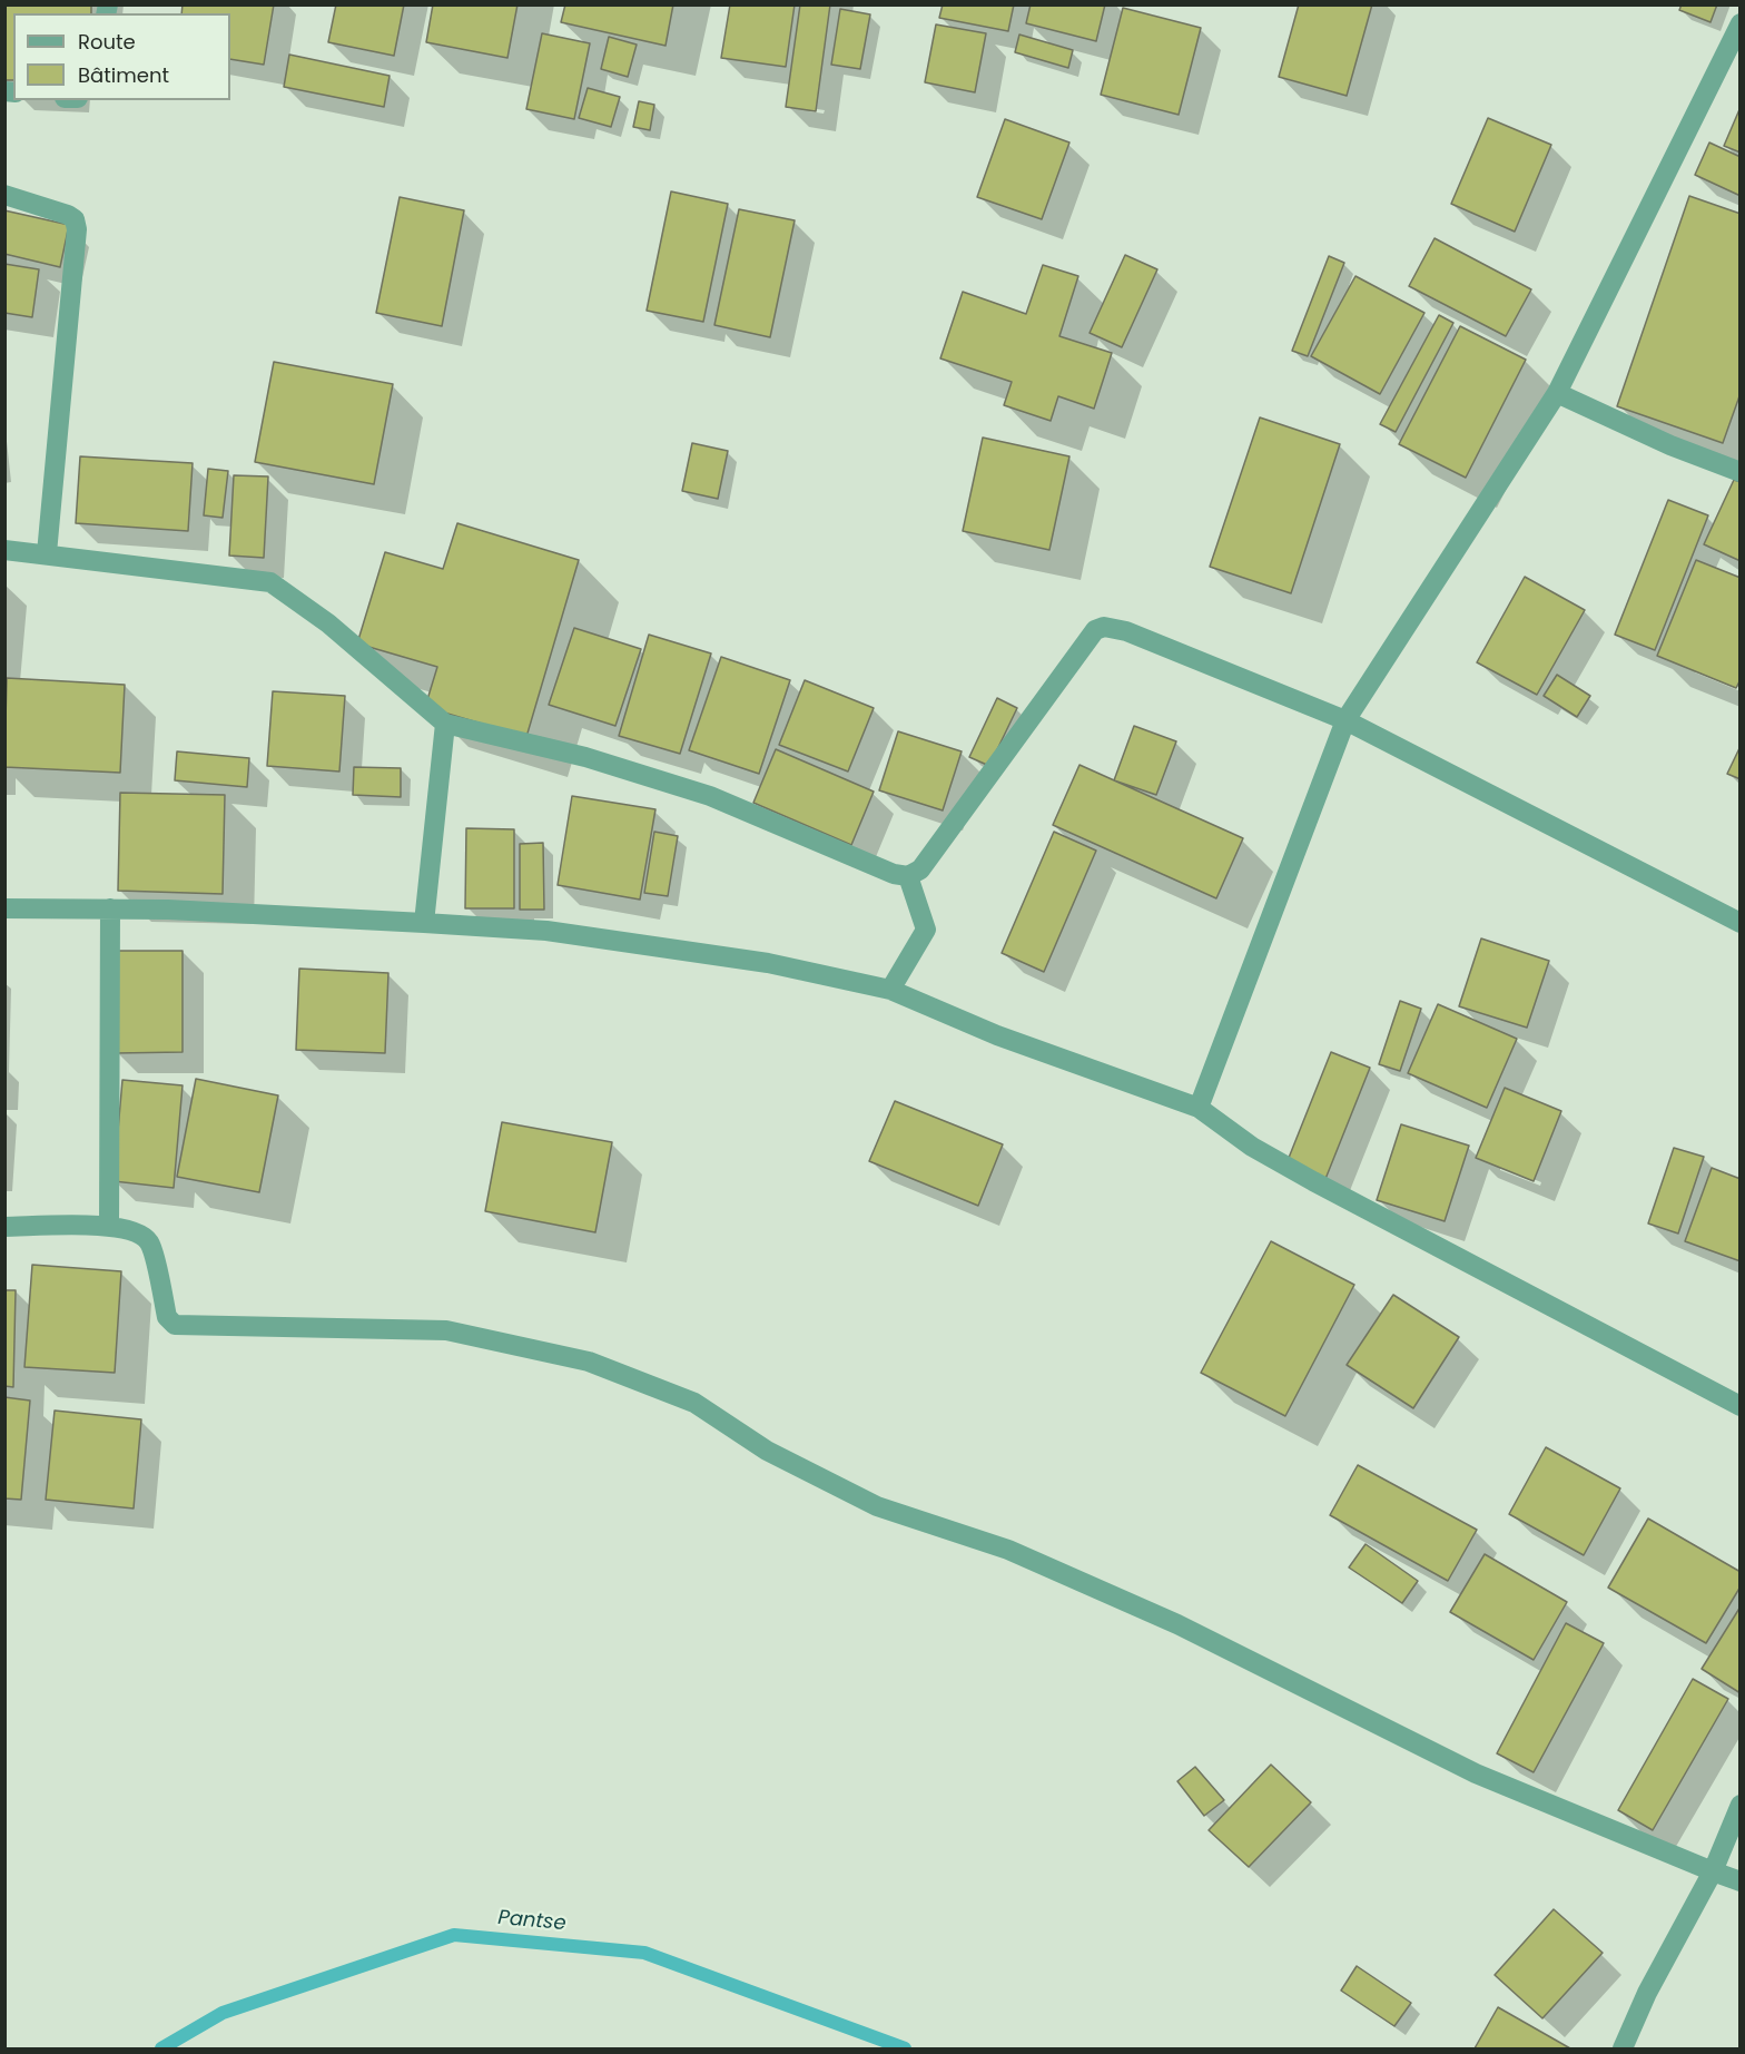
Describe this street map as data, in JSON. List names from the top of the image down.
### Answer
{
  "water": ["Pantse"],
  "legend": ["Route", "Bâtiment"]
}
